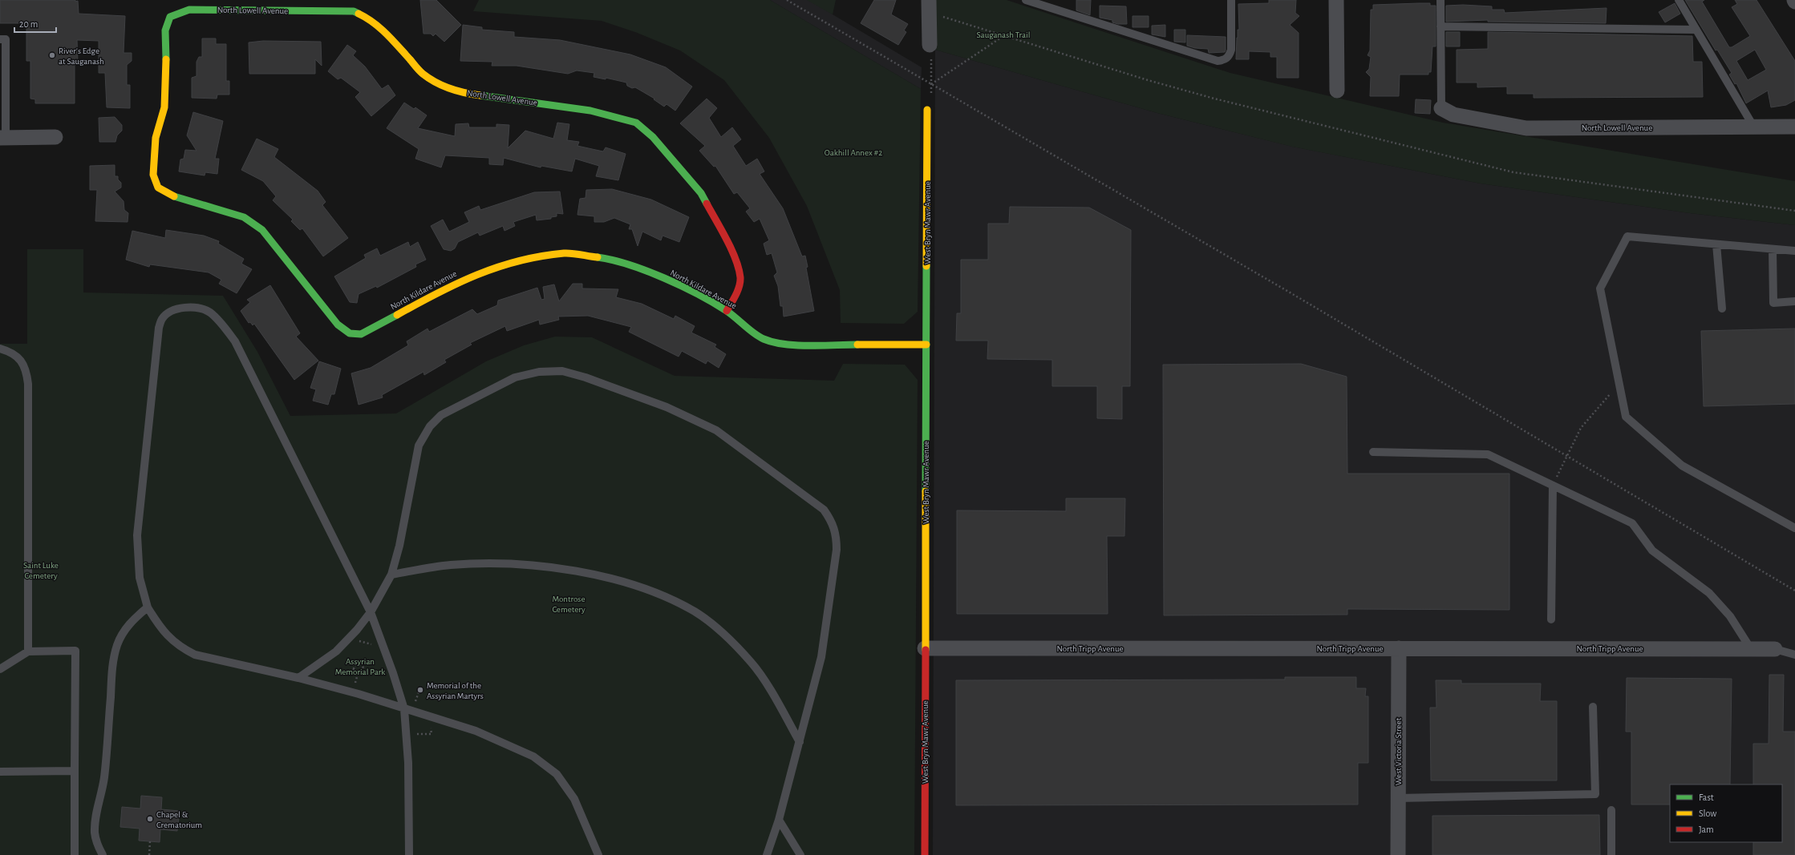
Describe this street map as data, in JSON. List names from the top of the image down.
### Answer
{
  "streets": {
    "street": [
      "North Lowell Avenue",
      "West Bryn Mawr Avenue",
      "North Kildare Avenue",
      "North Tripp Avenue",
      "West Victoria Street"
    ]
  },
  "crossings": [
    ["North Lowell Avenue", "North Kildare Avenue"],
    ["West Bryn Mawr Avenue", "North Kildare Avenue"],
    ["West Bryn Mawr Avenue", "North Tripp Avenue"],
    ["North Tripp Avenue", "West Victoria Street"]
  ],
  "parks": [
    "Sauganash Trail",
    "Oakhill Annex #2",
    "Saint Luke Cemetery",
    "Montrose Cemetery",
    "Assyrian Memorial Park"
  ],
  "places": ["River's Edge at Sauganash", "Memorial of the Assyrian Martyrs", "Chapel & Crematorium"],
  "legend": ["Fast", "Slow", "Jam"],
  "scale_bar": "20 m"
}
